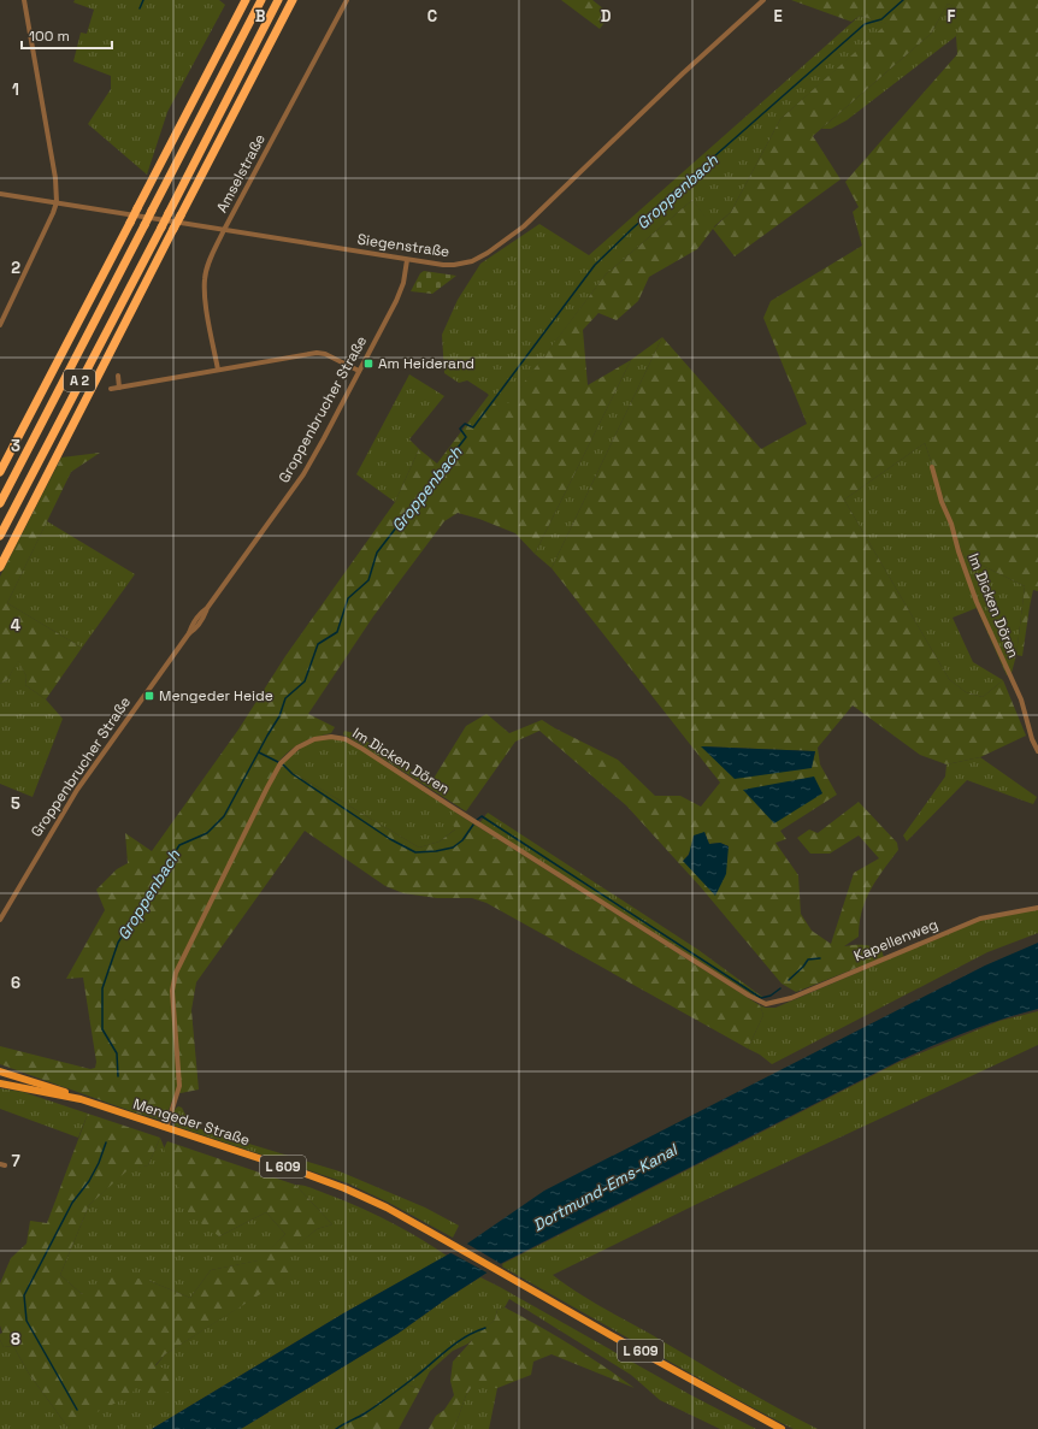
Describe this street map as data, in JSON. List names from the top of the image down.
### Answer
{
  "streets": {
    "highway": ["A 2"],
    "main road": ["Mengeder Straße", "L 609"],
    "street": [
      "Amselstraße",
      "Siegenstraße",
      "Groppenbrucher Straße",
      "Im Dicken Dören",
      "Kapellenweg"
    ]
  },
  "crossings": [
    ["Amselstraße", "Siegenstraße"],
    ["Siegenstraße", "Groppenbrucher Straße"],
    ["Im Dicken Dören", "Kapellenweg"],
    ["Im Dicken Dören", "Mengeder Straße"],
    ["Mengeder Straße", "L 609"]
  ],
  "water": ["Groppenbach", "Dortmund-Ems-Kanal"],
  "places": {
    "transit": ["Am Heiderand", "Mengeder Heide"]
  },
  "scale_bar": "100 m",
  "grid": {
    "columns": [
      "B",
      "C",
      "D",
      "E",
      "F"
    ],
    "rows": [
      "1",
      "2",
      "3",
      "4",
      "5",
      "6",
      "7",
      "8"
    ]
  }
}
